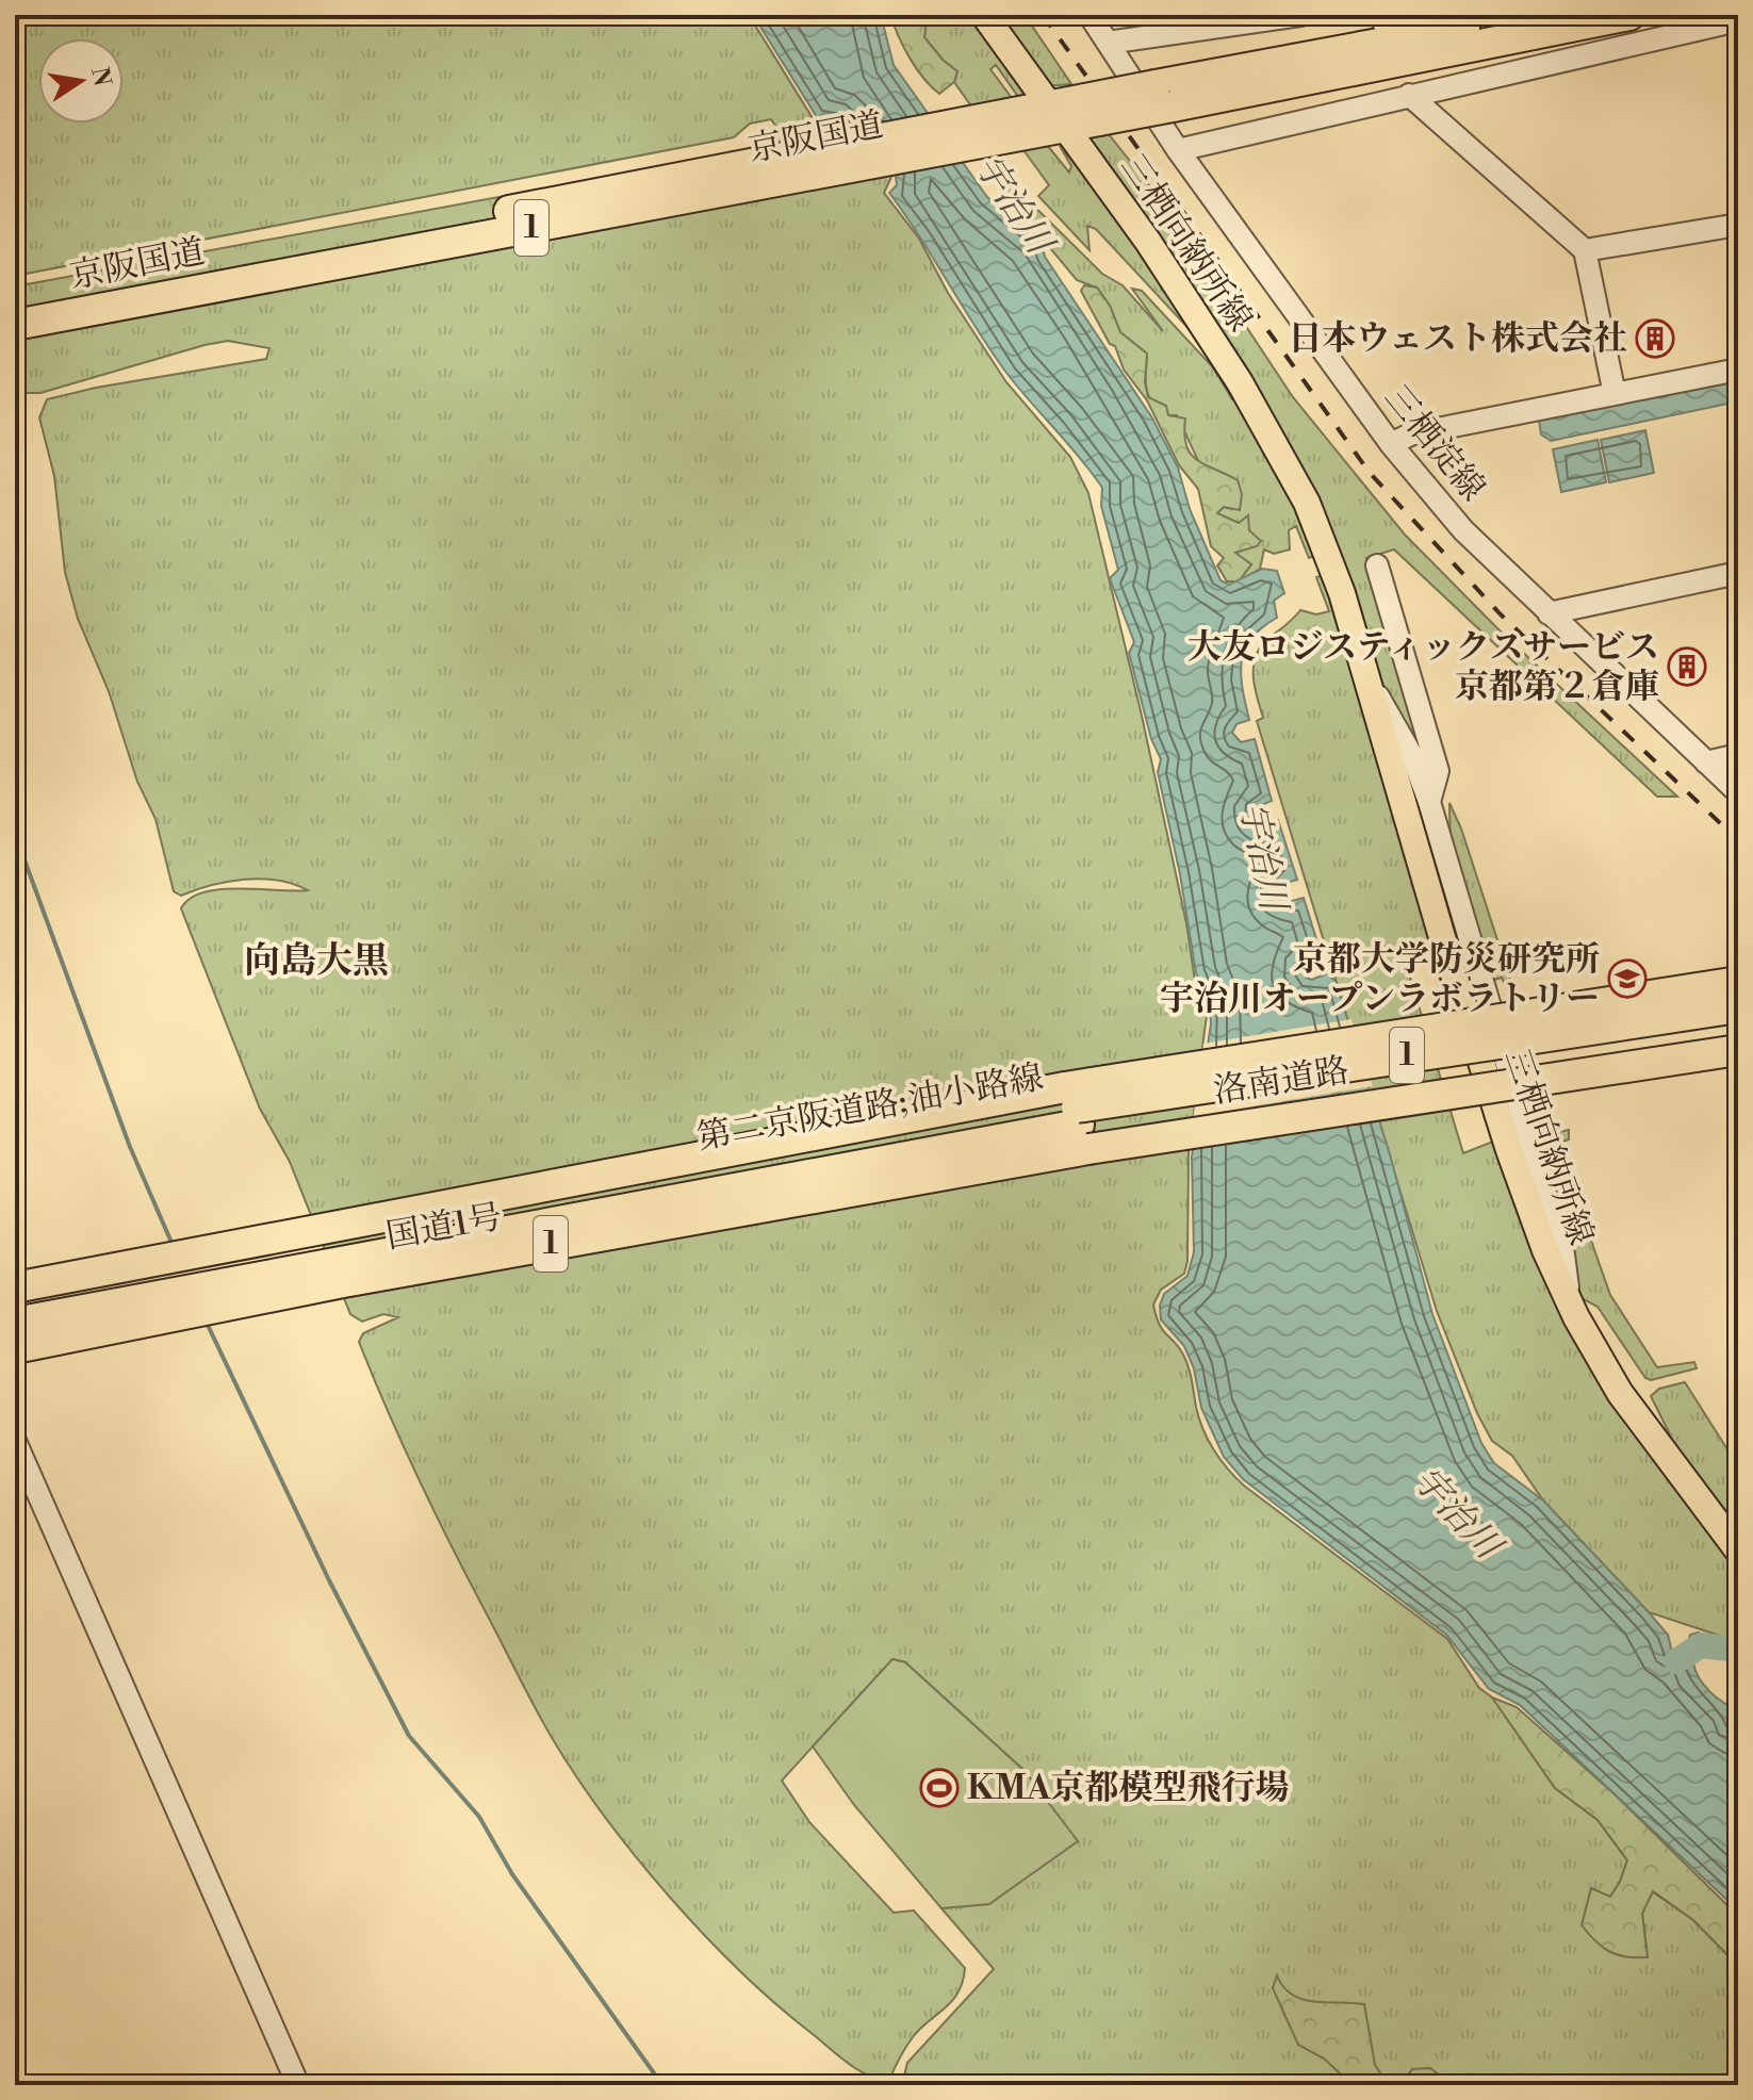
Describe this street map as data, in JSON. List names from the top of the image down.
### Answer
{
  "streets": {
    "highway": [
      "京阪国道",
      "1",
      "洛南道路",
      "第二京阪道路;油小路線",
      "国道1号"
    ],
    "main road": ["三栖向納所線"],
    "street": ["三栖淀線"]
  },
  "crossings": [
    ["京阪国道", "三栖向納所線"],
    ["洛南道路", "国道1号"],
    ["第二京阪道路;油小路線", "国道1号"]
  ],
  "districts": ["向島大黒"],
  "water": ["宇治川"],
  "places": {
    "building": ["日本ウェスト株式会社", "大友ロジスティックスサービス 京都第２倉庫"],
    "school or university": ["京都大学防災研究所 宇治川オープンラボラトリー"],
    "sports": ["KMA京都模型飛行場"]
  },
  "north": "right"
}
